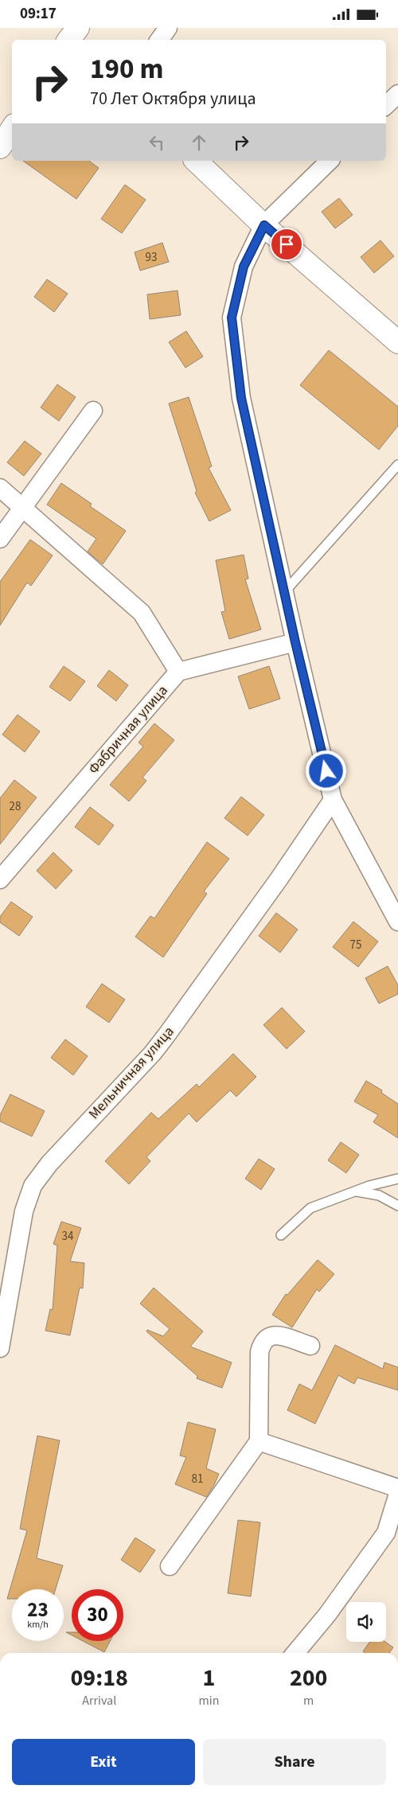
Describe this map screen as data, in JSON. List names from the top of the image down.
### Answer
{
  "streets": {
    "street": ["Фабричная улица", "Мельничная улица"]
  },
  "house_numbers": [
    "93",
    "28",
    "75",
    "34",
    "81"
  ],
  "page": {
    "status": "09:17",
    "turn": ["190 m", "70 Лет Октября улица"],
    "speed": "23 km/h",
    "limit": "30",
    "eta": [
      "09:18",
      "Arrival",
      "1",
      "min",
      "200",
      "m"
    ],
    "buttons": ["Exit", "Share"]
  }
}
